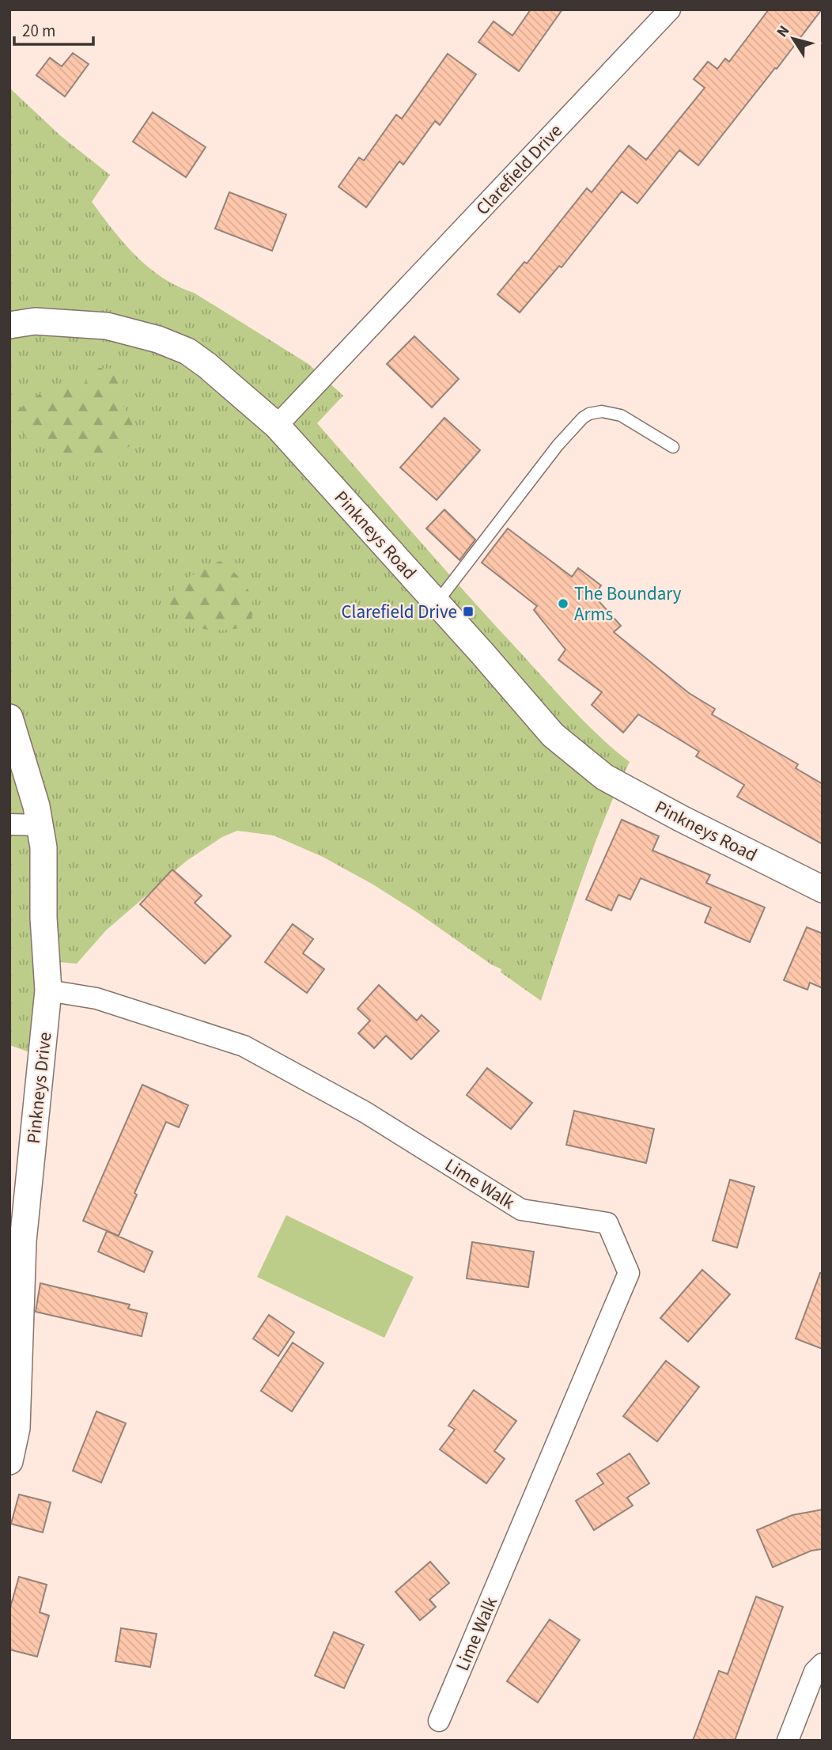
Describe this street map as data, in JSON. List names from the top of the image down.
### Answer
{
  "streets": {
    "street": [
      "Clarefield Drive",
      "Pinkneys Road",
      "Pinkneys Drive",
      "Lime Walk"
    ]
  },
  "crossings": [
    ["Clarefield Drive", "Pinkneys Road"],
    ["Pinkneys Drive", "Lime Walk"]
  ],
  "places": {
    "other": ["The Boundary Arms"],
    "transit": ["Clarefield Drive"]
  },
  "scale_bar": "20 m",
  "north": "top left"
}
